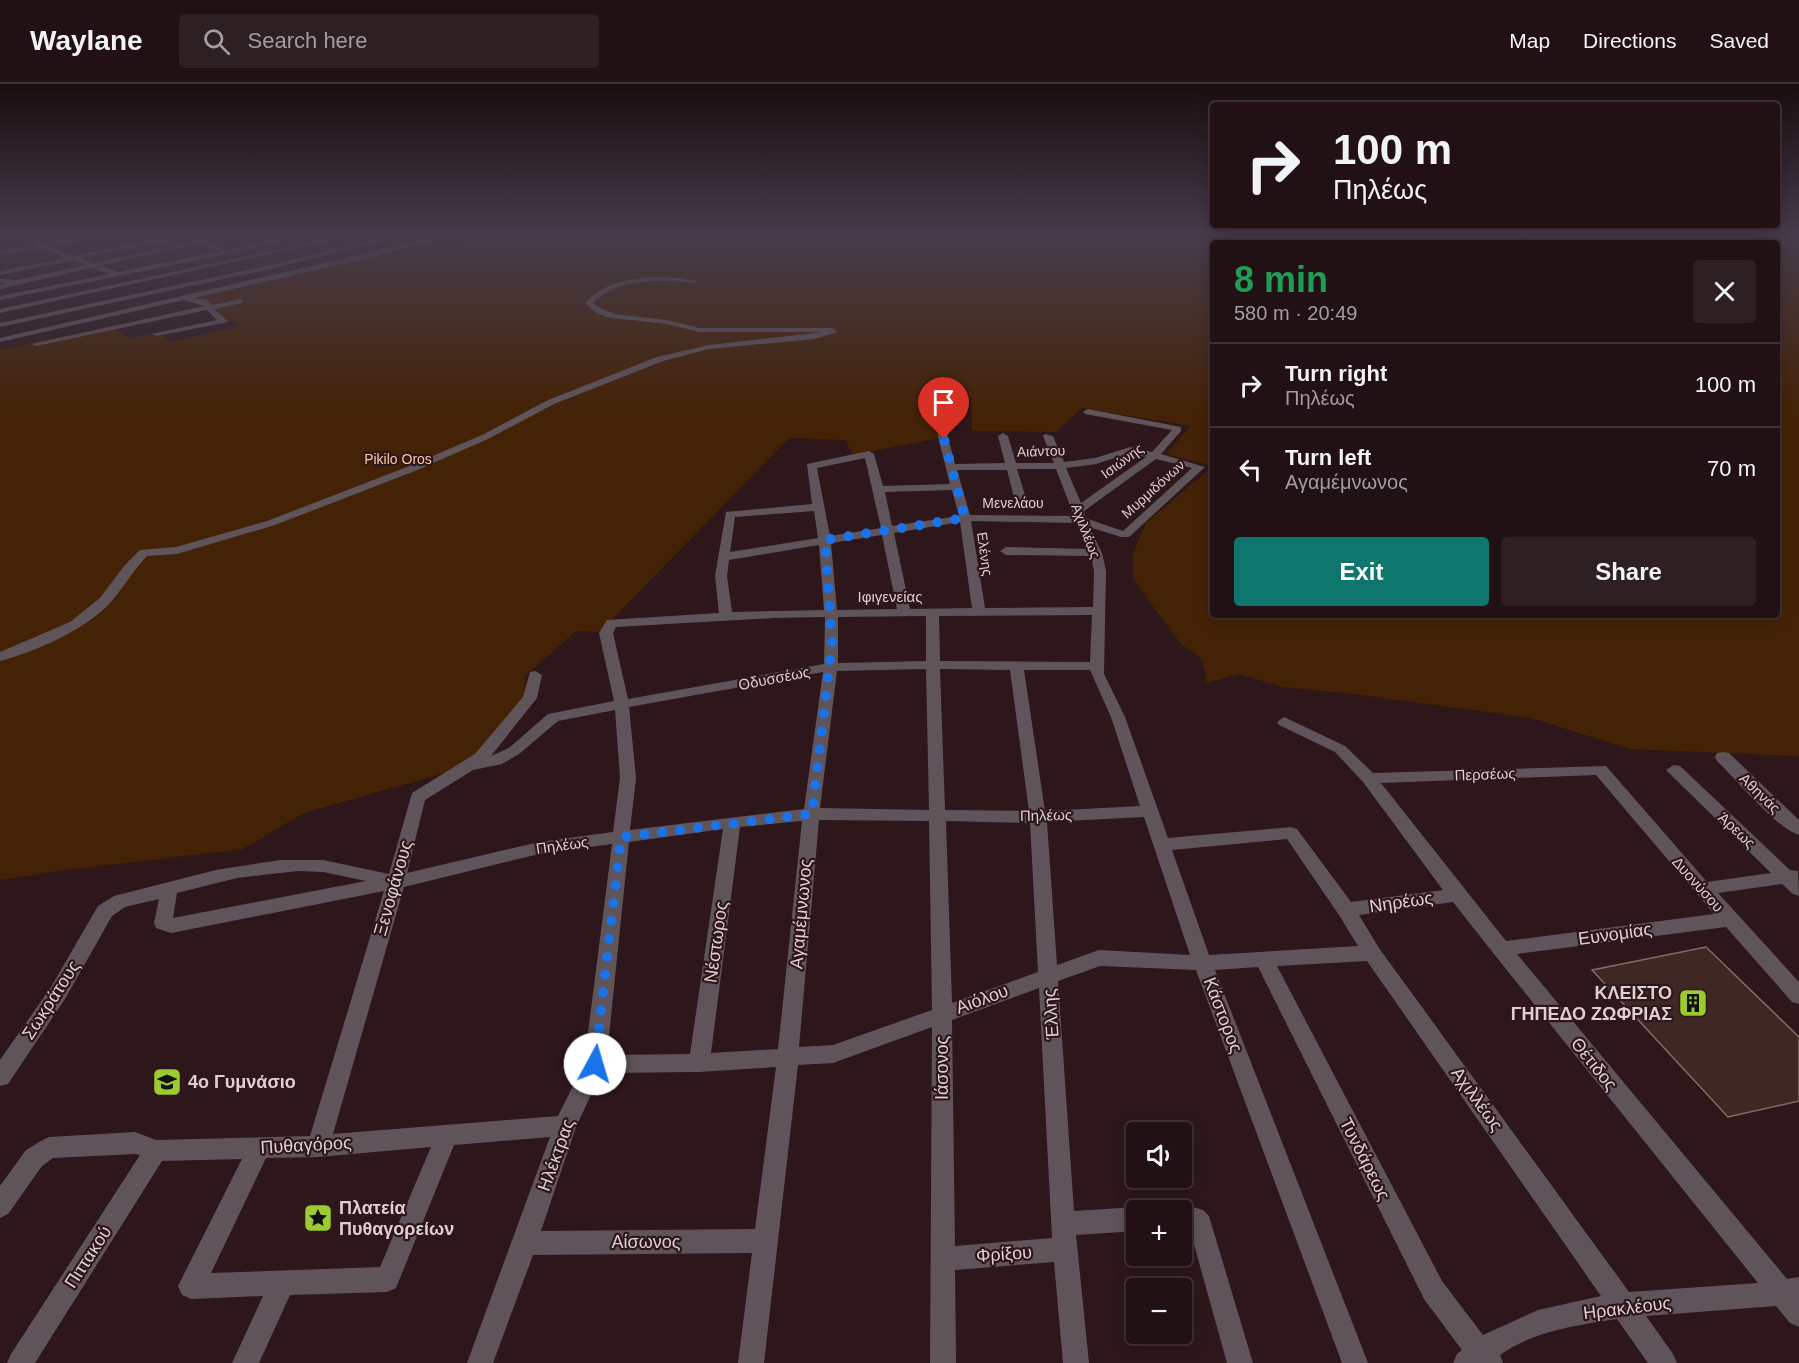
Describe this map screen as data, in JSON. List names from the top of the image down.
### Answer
{
  "streets": {
    "street": [
      "Αιάντου",
      "Ισιώνης",
      "Μυρμιδόνων",
      "Μενελάου",
      "Αχιλλέως",
      "Ελένης",
      "Ιφιγενείας",
      "Οδυσσέως",
      "Περσέως",
      "Αθηνάς",
      "Πηλέως",
      "Άρεως",
      "Δυονύσου",
      "Ξενοφάνους",
      "Νηρέως",
      "Αγαμέμνωνος",
      "Ευνομίας",
      "Νέστωρος",
      "Αιόλου",
      "Σωκράτους",
      "Έλλης",
      "Κάστορος",
      "Θέτιδος",
      "Ιάσονος",
      "Πυθαγόρος",
      "Ηλέκτρας",
      "Τυνδάρεως",
      "Αίσωνος",
      "Φρίξου",
      "Πιττακού",
      "Ηρακλέους"
    ]
  },
  "crossings": [
    ["Αιάντου", "Ισιώνης"],
    ["Αιάντου", "Μυρμιδόνων"],
    ["Αιάντου", "Αχιλλέως"],
    ["Αιάντου", "Ελένης"],
    ["Ισιώνης", "Μυρμιδόνων"],
    ["Ισιώνης", "Μενελάου"],
    ["Ισιώνης", "Αχιλλέως"],
    ["Μυρμιδόνων", "Μενελάου"],
    ["Μενελάου", "Αχιλλέως"],
    ["Μενελάου", "Ελένης"],
    ["Μενελάου", "Αγαμέμνωνος"],
    ["Αχιλλέως", "Ιφιγενείας"],
    ["Αχιλλέως", "Οδυσσέως"],
    ["Αχιλλέως", "Νηρέως"],
    ["Αχιλλέως", "Αιόλου"],
    ["Αχιλλέως", "Κάστορος"],
    ["Αχιλλέως", "Ηρακλέους"],
    ["Ελένης", "Ιφιγενείας"],
    ["Ιφιγενείας", "Αγαμέμνωνος"],
    ["Ιφιγενείας", "Ιάσονος"],
    ["Ιφιγενείας", "Ηλέκτρας"],
    ["Οδυσσέως", "Ξενοφάνους"],
    ["Οδυσσέως", "Αγαμέμνωνος"],
    ["Οδυσσέως", "Έλλης"],
    ["Οδυσσέως", "Κάστορος"],
    ["Οδυσσέως", "Ιάσονος"],
    ["Οδυσσέως", "Ηλέκτρας"],
    ["Περσέως", "Δυονύσου"],
    ["Περσέως", "Θέτιδος"],
    ["Πηλέως", "Ξενοφάνους"],
    ["Πηλέως", "Αγαμέμνωνος"],
    ["Πηλέως", "Νέστωρος"],
    ["Πηλέως", "Σωκράτους"],
    ["Πηλέως", "Έλλης"],
    ["Πηλέως", "Κάστορος"],
    ["Πηλέως", "Ιάσονος"],
    ["Πηλέως", "Ηλέκτρας"],
    ["Δυονύσου", "Ευνομίας"],
    ["Ξενοφάνους", "Πυθαγόρος"],
    ["Νηρέως", "Θέτιδος"],
    ["Αγαμέμνωνος", "Αιόλου"],
    ["Αγαμέμνωνος", "Αίσωνος"],
    ["Ευνομίας", "Θέτιδος"],
    ["Νέστωρος", "Αιόλου"],
    ["Αιόλου", "Έλλης"],
    ["Αιόλου", "Κάστορος"],
    ["Αιόλου", "Ιάσονος"],
    ["Αιόλου", "Ηλέκτρας"],
    ["Αιόλου", "Τυνδάρεως"],
    ["Έλλης", "Φρίξου"],
    ["Θέτιδος", "Ηρακλέους"],
    ["Ιάσονος", "Φρίξου"],
    ["Πυθαγόρος", "Ηλέκτρας"],
    ["Πυθαγόρος", "Πιττακού"],
    ["Ηλέκτρας", "Αίσωνος"],
    ["Τυνδάρεως", "Ηρακλέους"]
  ],
  "parks": ["Pikilo Oros"],
  "places": {
    "building": ["ΚΛΕΙΣΤΟ ΓΗΠΕΔΟ ΖΩΦΡΙΑΣ"],
    "school or university": ["4ο Γυμνάσιο"],
    "place": ["Πλατεία Πυθαγορείων"]
  },
  "page": {
    "header": "Waylane",
    "search": "Search here",
    "nav": ["Map", "Directions", "Saved"],
    "turn": ["100 m", "Πηλέως"],
    "heading": ["8 min", "580 m · 20:49"],
    "list": [
      {
        "name": "Turn right",
        "note": "Πηλέως",
        "value": "100 m"
      },
      {
        "name": "Turn left",
        "note": "Αγαμέμνωνος",
        "value": "70 m"
      }
    ],
    "buttons": ["Exit", "Share"],
    "map_buttons": ["+", "−"]
  }
}
